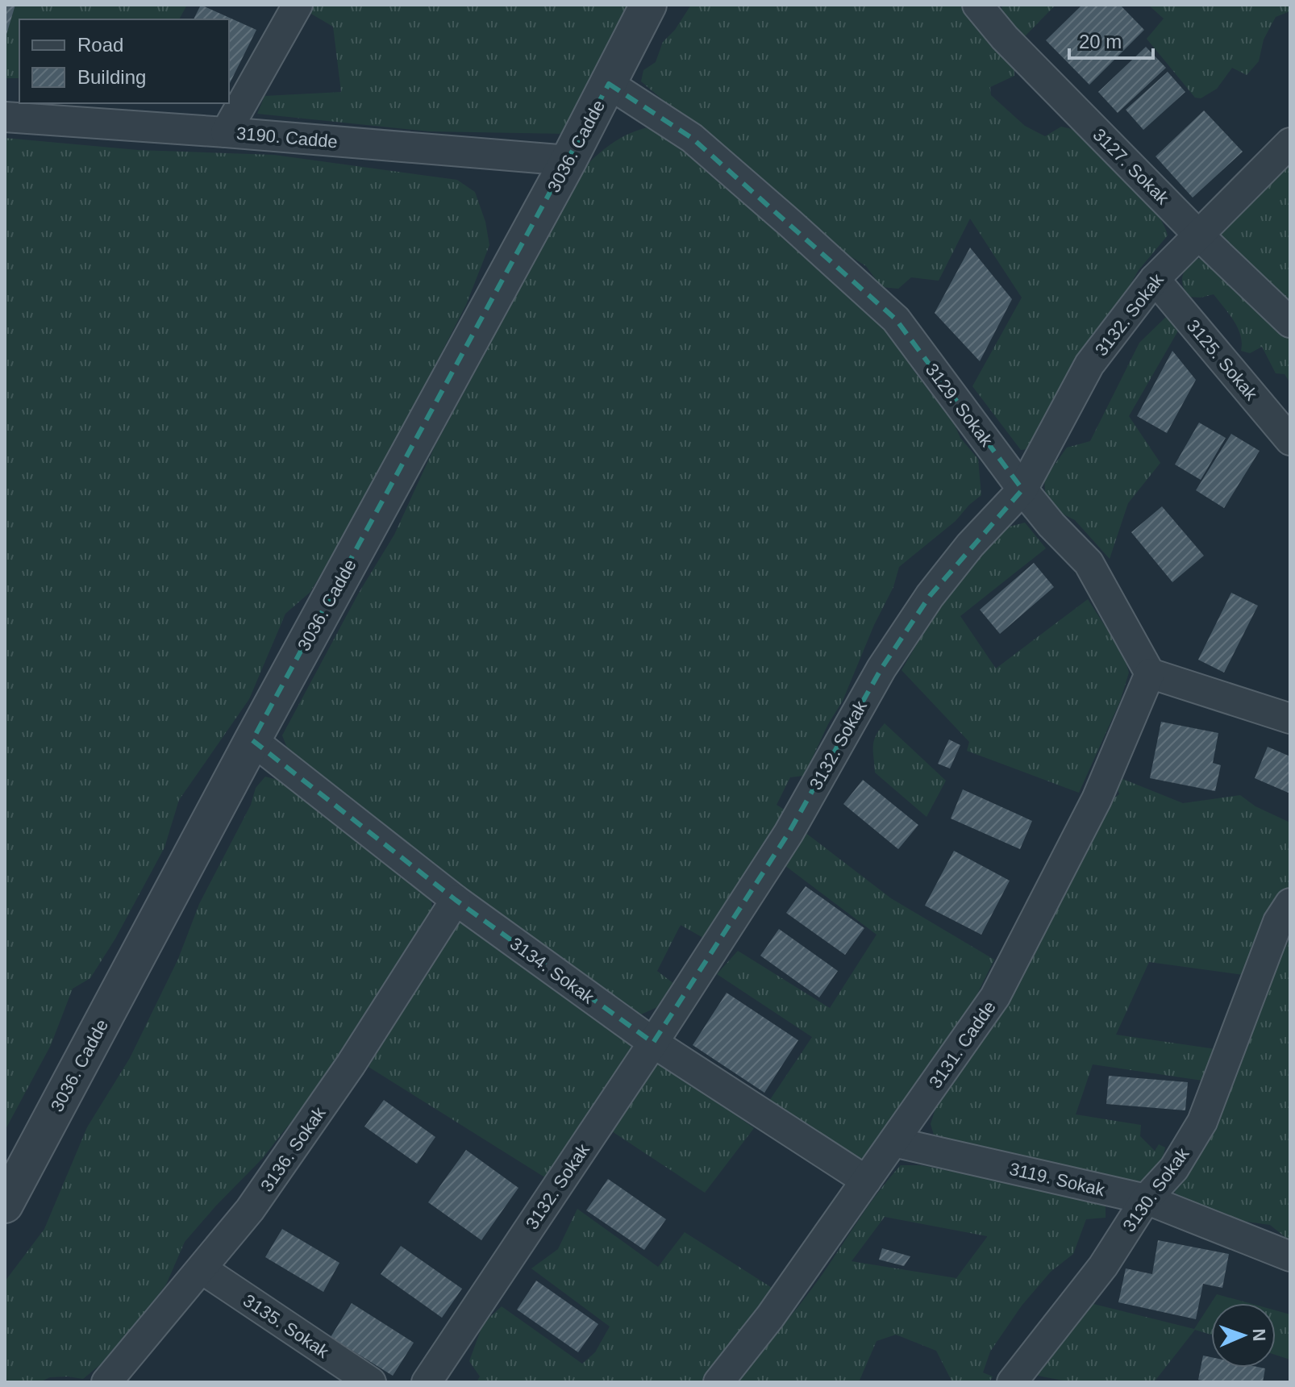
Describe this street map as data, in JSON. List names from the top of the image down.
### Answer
{
  "streets": {
    "street": [
      "3190. Cadde",
      "3036. Cadde",
      "3127. Sokak",
      "3132. Sokak",
      "3125. Sokak",
      "3129. Sokak",
      "3134. Sokak",
      "3131. Cadde",
      "3136. Sokak",
      "3119. Sokak",
      "3130. Sokak",
      "3135. Sokak"
    ]
  },
  "crossings": [
    ["3190. Cadde", "3036. Cadde"],
    ["3036. Cadde", "3129. Sokak"],
    ["3036. Cadde", "3134. Sokak"],
    ["3127. Sokak", "3132. Sokak"],
    ["3132. Sokak", "3125. Sokak"],
    ["3132. Sokak", "3129. Sokak"],
    ["3132. Sokak", "3134. Sokak"],
    ["3129. Sokak", "3131. Cadde"],
    ["3134. Sokak", "3131. Cadde"],
    ["3134. Sokak", "3136. Sokak"],
    ["3131. Cadde", "3119. Sokak"],
    ["3136. Sokak", "3135. Sokak"],
    ["3119. Sokak", "3130. Sokak"]
  ],
  "legend": ["Road", "Building"],
  "scale_bar": "20 m",
  "north": "right"
}
